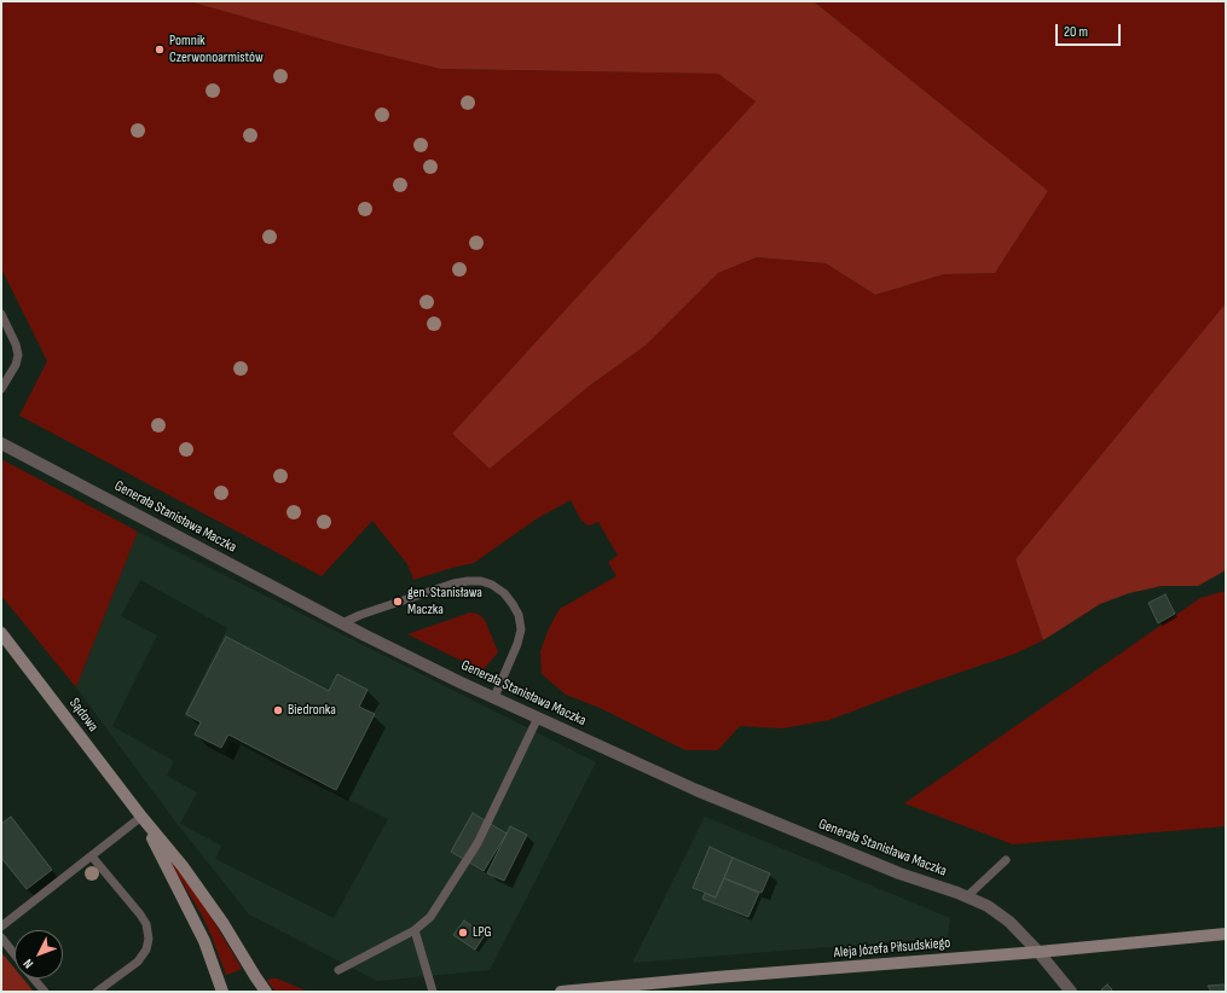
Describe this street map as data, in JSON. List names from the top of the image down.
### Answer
{
  "streets": {
    "main road": ["Sądowa", "Aleja Józefa Piłsudskiego"],
    "street": ["Generała Stanisława Maczka"]
  },
  "crossings": [
    ["Generała Stanisława Maczka", "Aleja Józefa Piłsudskiego"]
  ],
  "places": [
    "Pomnik Czerwonoarmistów",
    "gen. Stanisława Maczka",
    "Biedronka",
    "LPG"
  ],
  "scale_bar": "20 m",
  "north": "bottom left"
}
